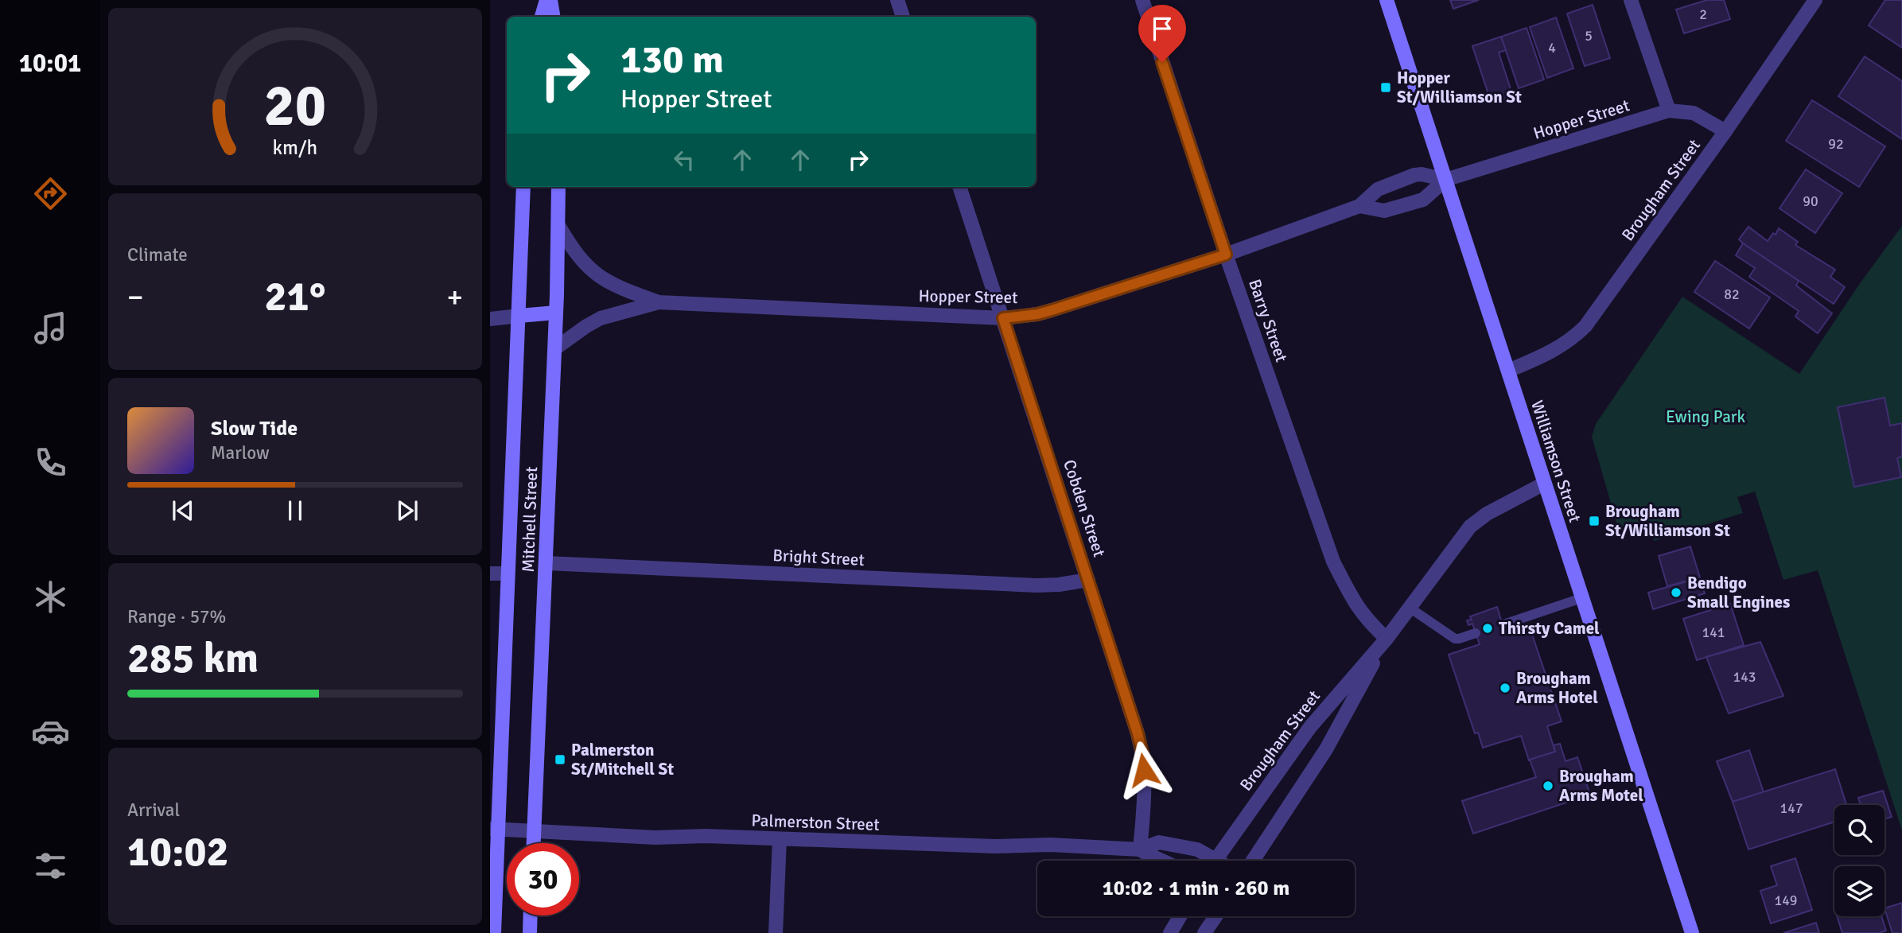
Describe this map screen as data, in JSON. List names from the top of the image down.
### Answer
{
  "streets": {
    "main road": ["Williamson Street", "Mitchell Street"],
    "street": [
      "Hopper Street",
      "Brougham Street",
      "Barry Street",
      "Cobden Street",
      "Bright Street",
      "Palmerston Street"
    ]
  },
  "crossings": [
    ["Hopper Street", "Brougham Street"],
    ["Hopper Street", "Barry Street"],
    ["Hopper Street", "Williamson Street"],
    ["Hopper Street", "Cobden Street"],
    ["Hopper Street", "Mitchell Street"],
    ["Brougham Street", "Barry Street"],
    ["Brougham Street", "Williamson Street"],
    ["Cobden Street", "Bright Street"],
    ["Cobden Street", "Palmerston Street"],
    ["Mitchell Street", "Bright Street"],
    ["Mitchell Street", "Palmerston Street"]
  ],
  "parks": ["Ewing Park"],
  "places": {
    "transit": ["Hopper St/Williamson St", "Brougham St/Williamson St", "Palmerston St/Mitchell St"],
    "other": [
      "Bendigo Small Engines",
      "Thirsty Camel",
      "Brougham Arms Hotel",
      "Brougham Arms Motel"
    ]
  },
  "house_numbers": [
    "2",
    "5",
    "4",
    "92",
    "90",
    "82",
    "141",
    "143",
    "147",
    "149"
  ],
  "page": {
    "tabs": "10:01",
    "turn": ["130 m", "Hopper Street"],
    "tile": [
      "Climate",
      ["Range · 57%", "285 km"],
      ["Arrival", "10:02"]
    ],
    "heat": ["−", "21°", "+"],
    "song": ["Slow Tide", "Marlow"],
    "limit": "30",
    "trip": "10:02 · 1 min · 260 m",
    "gauge": ["20", "km/h"]
  }
}
